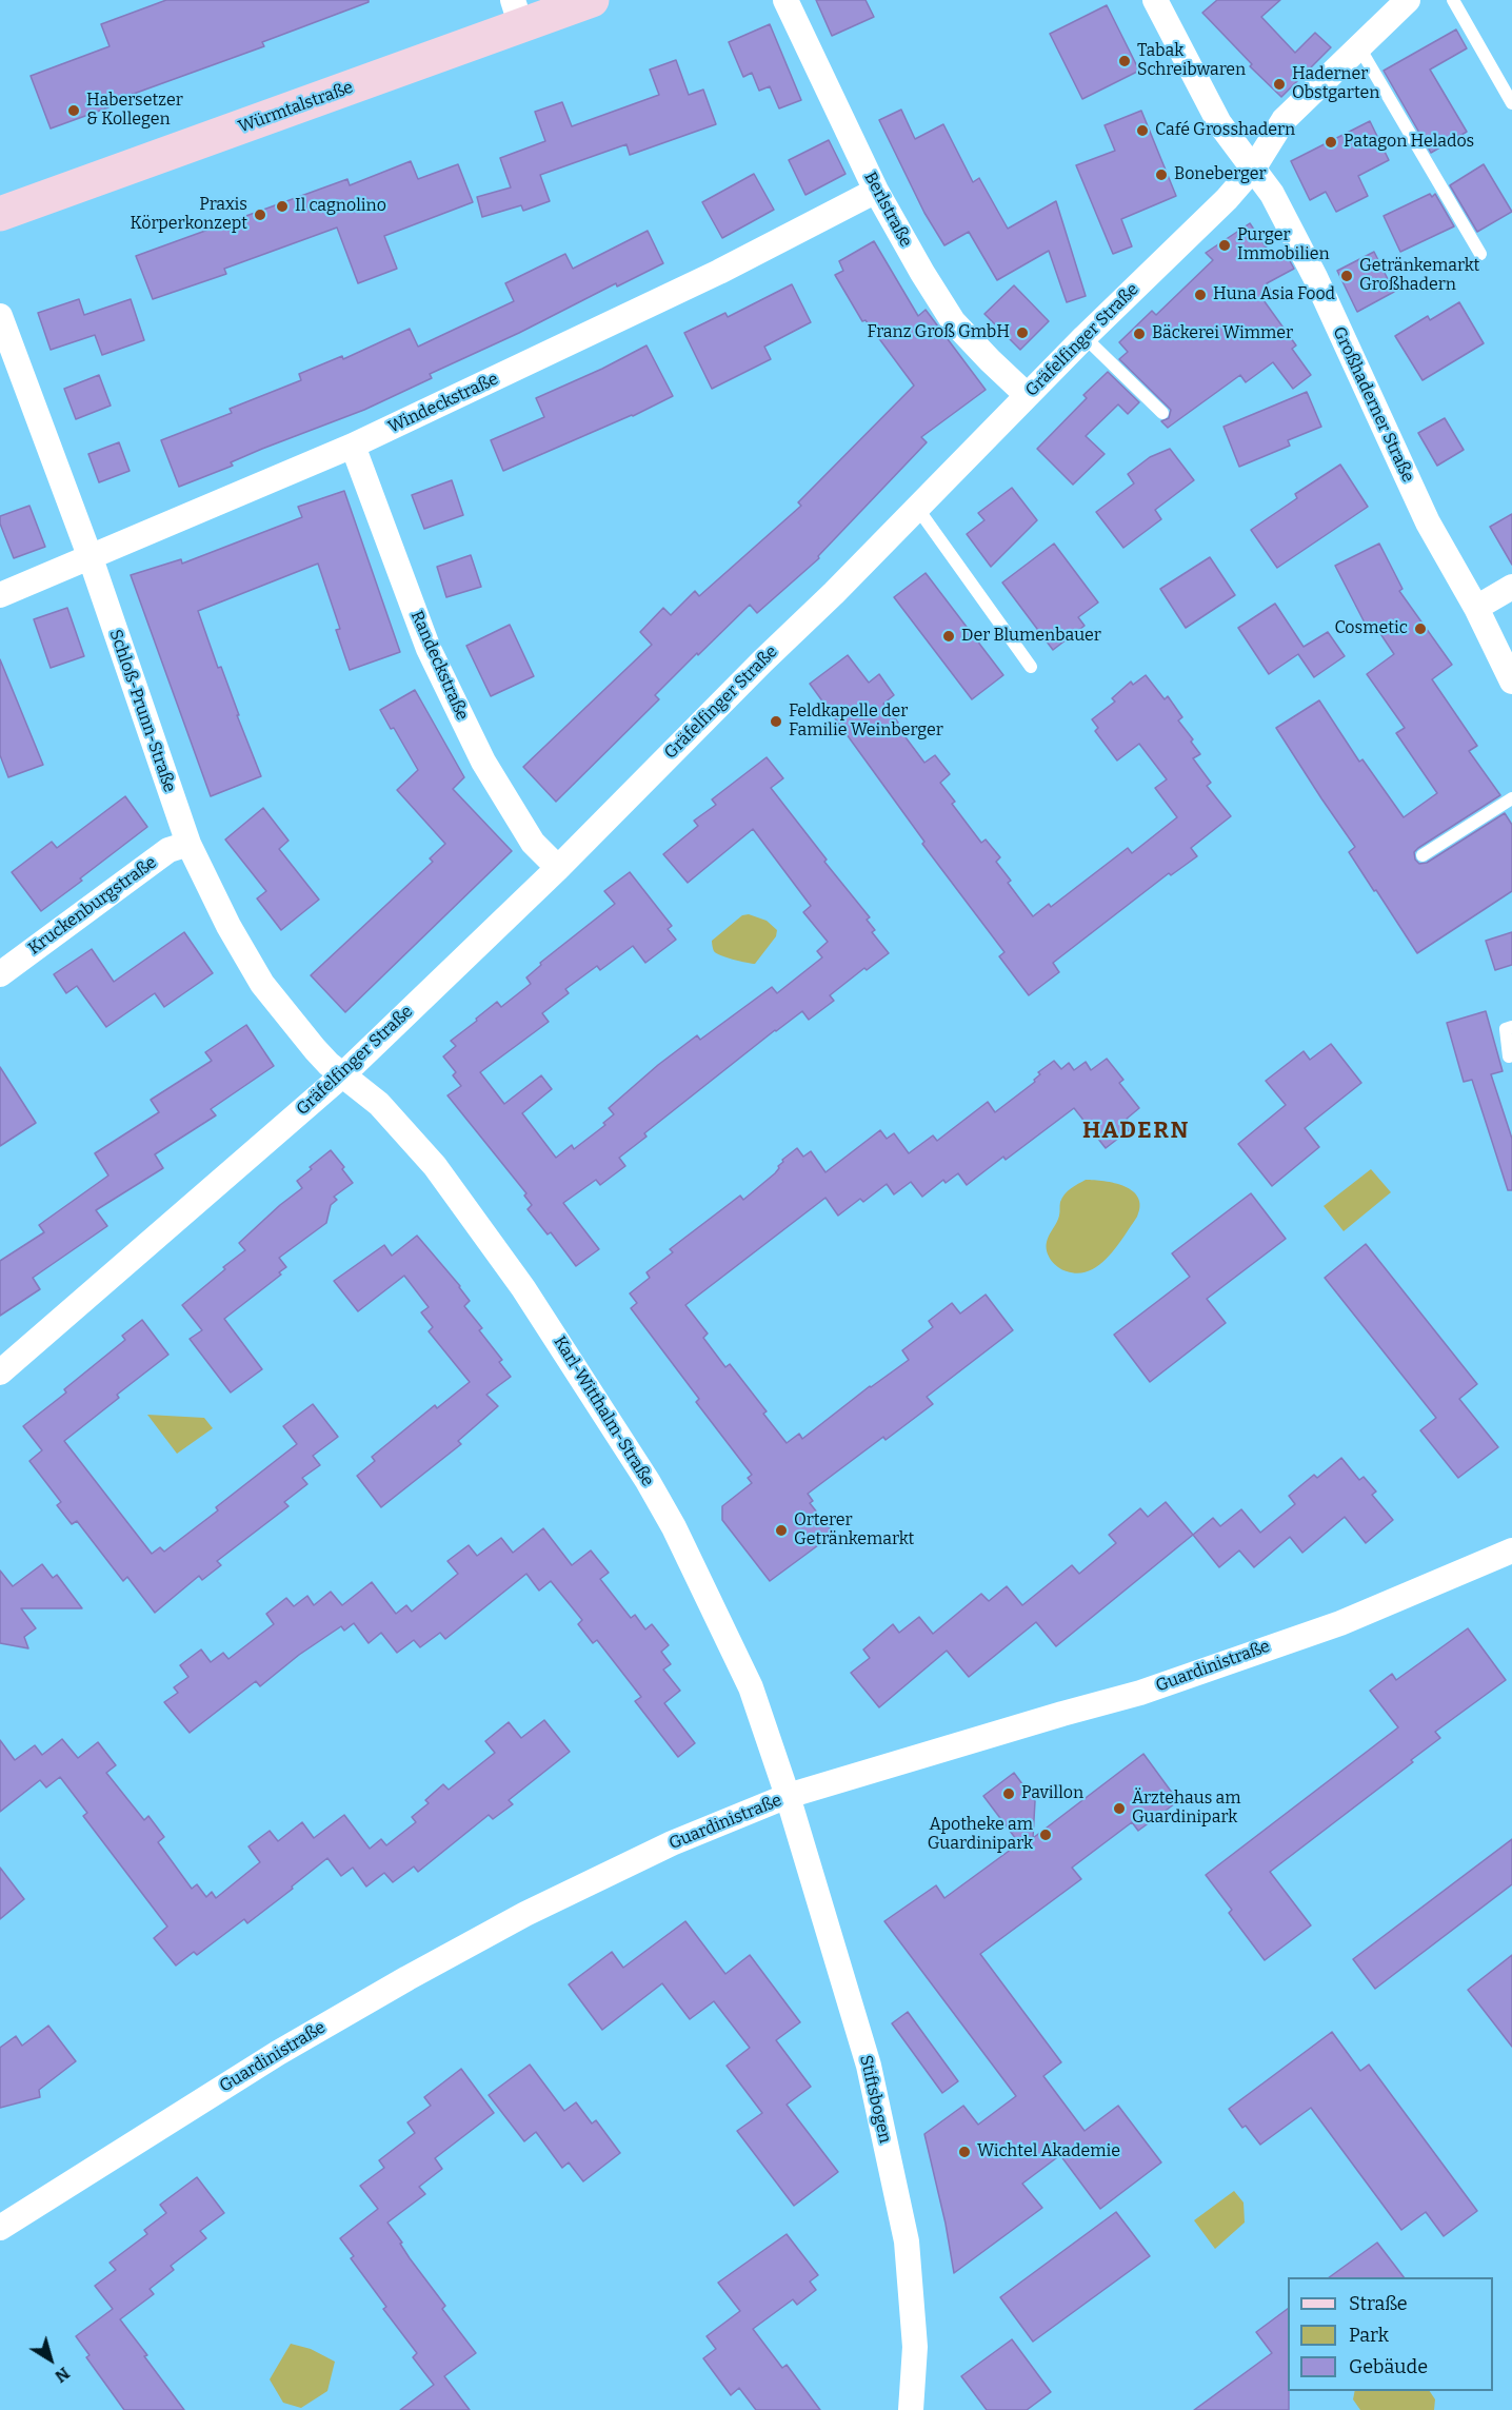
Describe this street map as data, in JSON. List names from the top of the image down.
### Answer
{
  "streets": {
    "main road": ["Würmtalstraße"],
    "street": [
      "Berlstraße",
      "Gräfelfinger Straße",
      "Windeckstraße",
      "Großhaderner Straße",
      "Randeckstraße",
      "Schloß-Prunn-Straße",
      "Kruckenburgstraße",
      "Karl-Witthalm-Straße",
      "Guardinistraße",
      "Stiftsbogen"
    ]
  },
  "crossings": [
    ["Berlstraße", "Gräfelfinger Straße"],
    ["Berlstraße", "Windeckstraße"],
    ["Gräfelfinger Straße", "Großhaderner Straße"],
    ["Gräfelfinger Straße", "Randeckstraße"],
    ["Gräfelfinger Straße", "Schloß-Prunn-Straße"],
    ["Gräfelfinger Straße", "Karl-Witthalm-Straße"],
    ["Windeckstraße", "Randeckstraße"],
    ["Windeckstraße", "Schloß-Prunn-Straße"],
    ["Schloß-Prunn-Straße", "Kruckenburgstraße"],
    ["Schloß-Prunn-Straße", "Karl-Witthalm-Straße"],
    ["Karl-Witthalm-Straße", "Guardinistraße"],
    ["Karl-Witthalm-Straße", "Stiftsbogen"],
    ["Guardinistraße", "Stiftsbogen"]
  ],
  "districts": ["HADERN"],
  "places": [
    "Tabak Schreibwaren",
    "Haderner Obstgarten",
    "Habersetzer & Kollegen",
    "Café Grosshadern",
    "Patagon Helados",
    "Boneberger",
    "Il cagnolino",
    "Praxis Körperkonzept",
    "Purger Immobilien",
    "Getränkemarkt Großhadern",
    "Huna Asia Food",
    "Franz Groß GmbH",
    "Bäckerei Wimmer",
    "Cosmetic",
    "Der Blumenbauer",
    "Feldkapelle der Familie Weinberger",
    "Orterer Getränkemarkt",
    "Pavillon",
    "Ärztehaus am Guardinipark",
    "Apotheke am Guardinipark",
    "Wichtel Akademie"
  ],
  "legend": ["Straße", "Park", "Gebäude"],
  "north": "bottom right"
}
